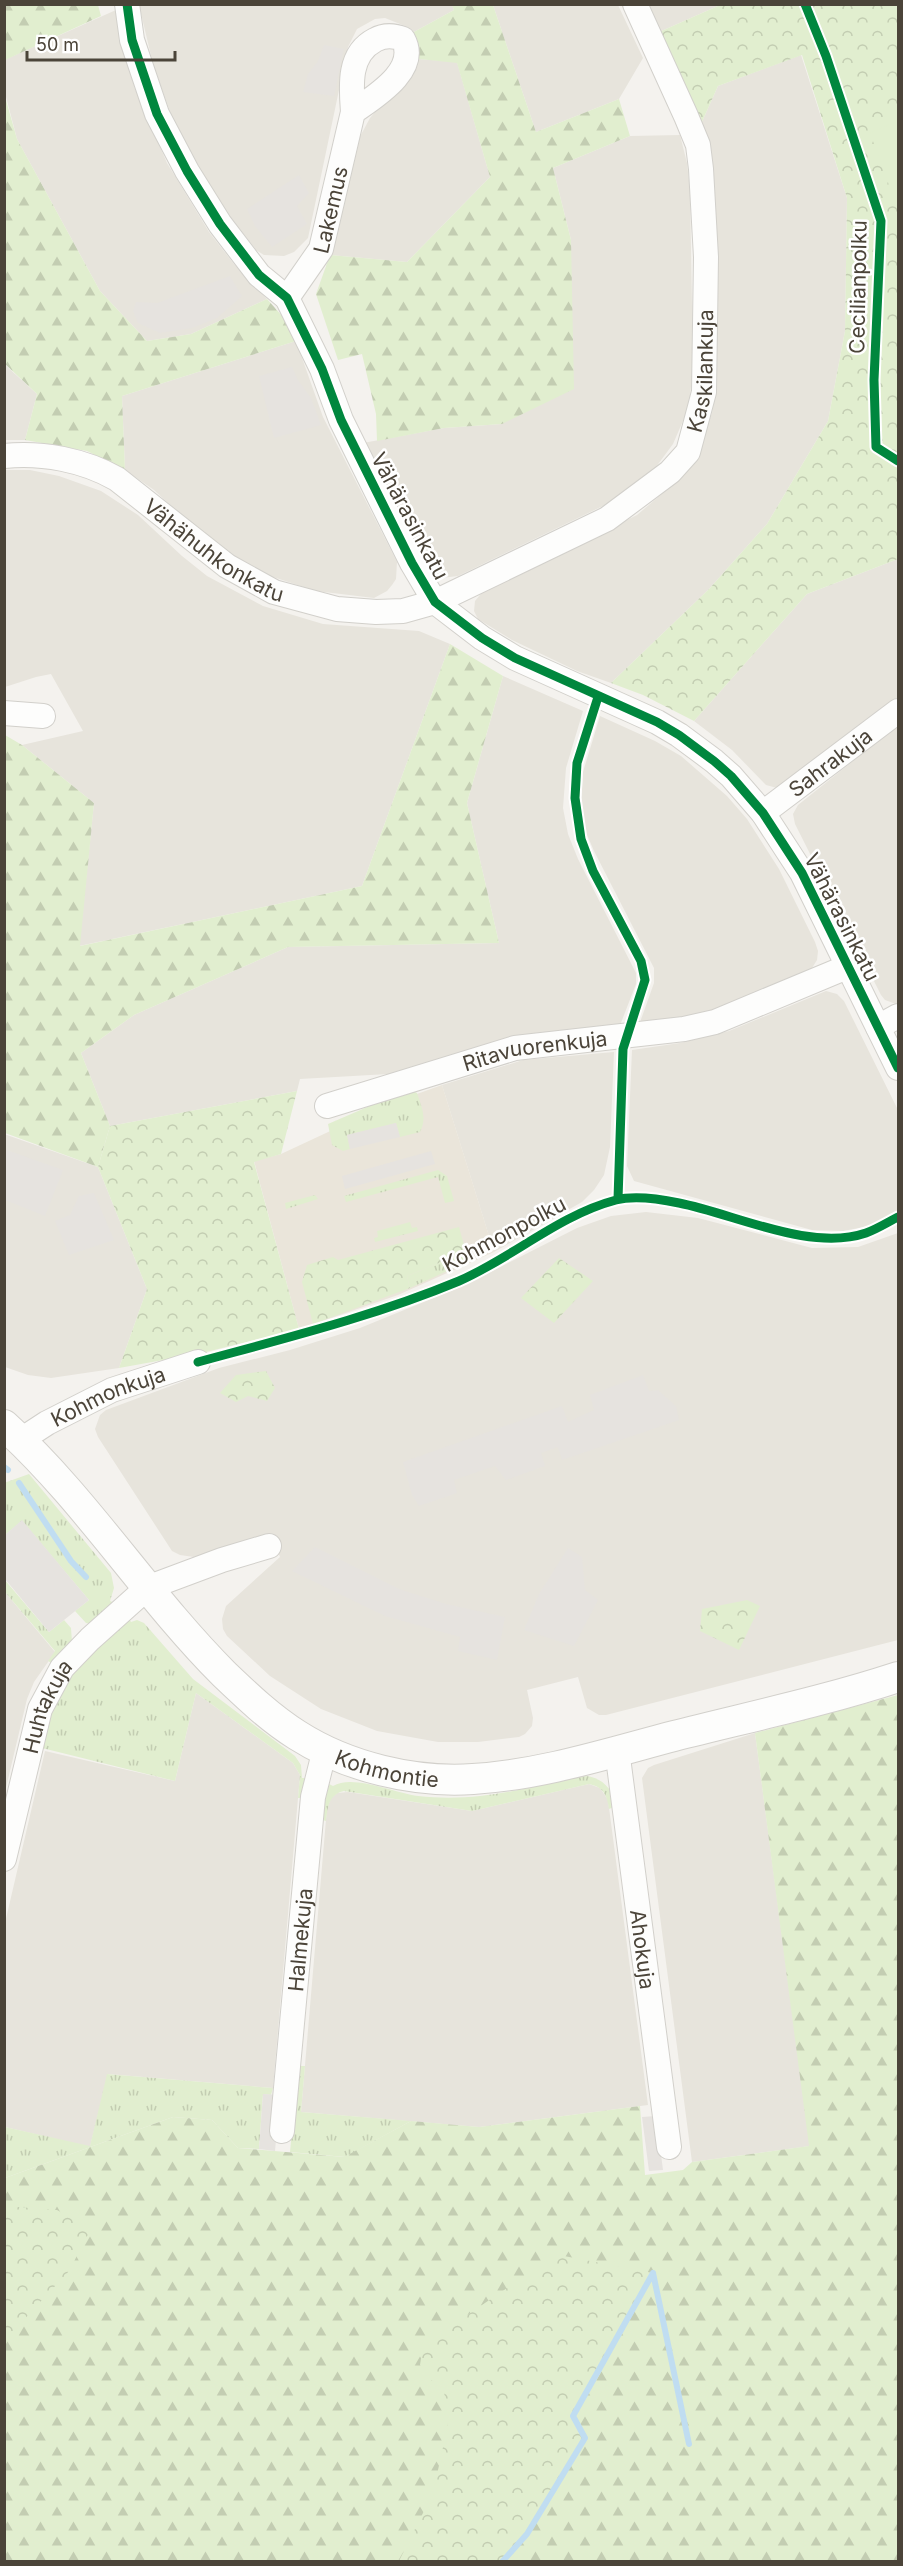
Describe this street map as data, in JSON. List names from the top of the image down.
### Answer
{
  "streets": {
    "street": [
      "Lakemus",
      "Kaskilankuja",
      "Vähärasinkatu",
      "Vähähuhkonkatu",
      "Sahrakuja",
      "Ritavuorenkuja",
      "Kohmonkuja",
      "Huhtakuja",
      "Kohmontie",
      "Halmekuja",
      "Ahokuja"
    ],
    "cycle path": ["Cecilianpolku", "Kohmonpolku"]
  },
  "crossings": [
    ["Lakemus", "Vähärasinkatu"],
    ["Kaskilankuja", "Vähärasinkatu"],
    ["Kaskilankuja", "Vähähuhkonkatu"],
    ["Vähärasinkatu", "Vähähuhkonkatu"],
    ["Vähärasinkatu", "Sahrakuja"],
    ["Vähärasinkatu", "Ritavuorenkuja"],
    ["Kohmonkuja", "Kohmontie"],
    ["Huhtakuja", "Kohmontie"],
    ["Kohmontie", "Halmekuja"],
    ["Kohmontie", "Ahokuja"]
  ],
  "scale_bar": "50 m"
}
